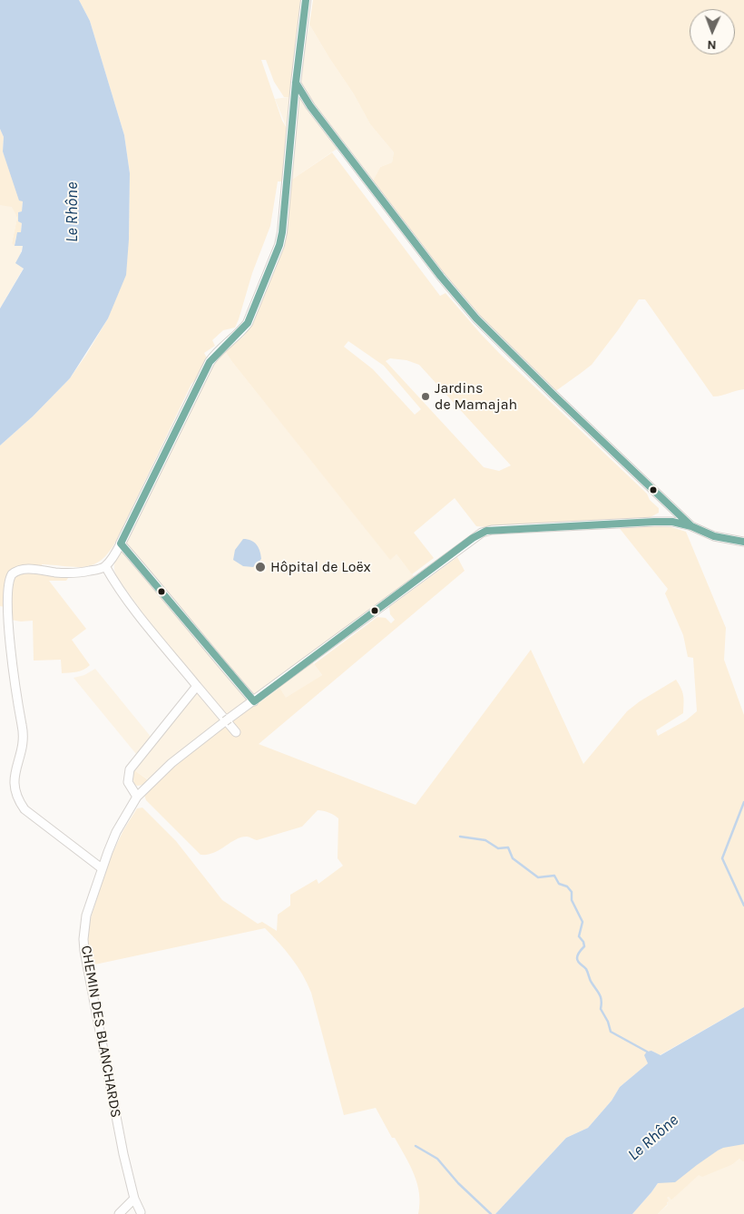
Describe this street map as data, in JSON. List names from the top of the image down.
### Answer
{
  "streets": {
    "street": ["CHEMIN DES BLANCHARDS"]
  },
  "water": ["Le Rhône"],
  "places": ["Jardins de Mamajah", "Hôpital de Loëx"],
  "north": "bottom"
}
